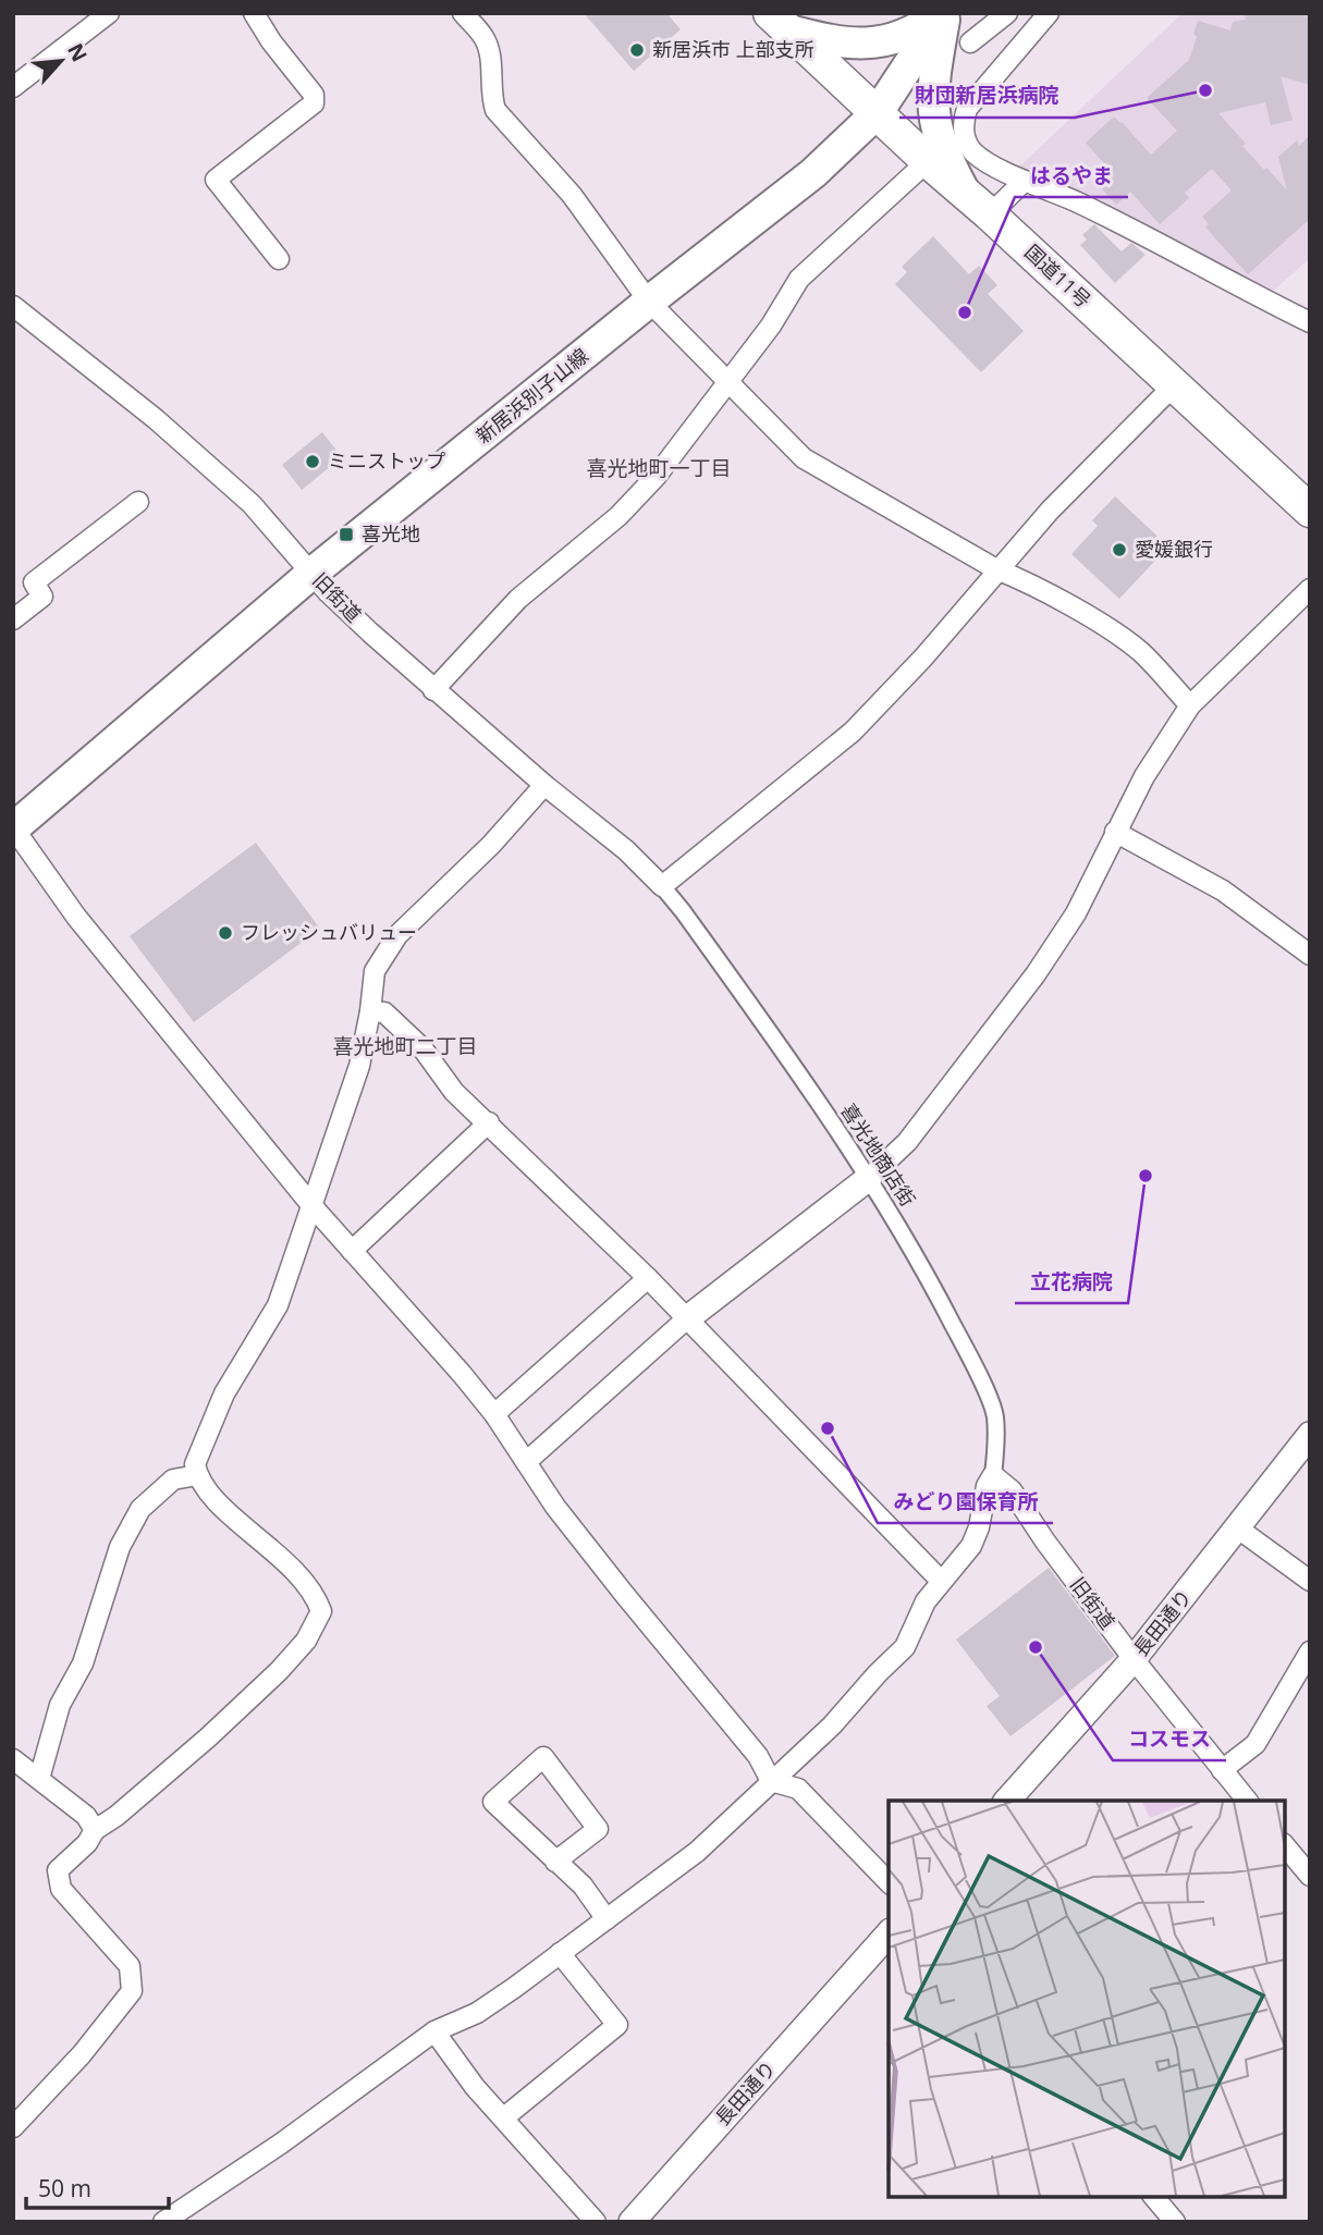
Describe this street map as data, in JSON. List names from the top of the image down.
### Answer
{
  "streets": {
    "highway": ["国道11号"],
    "main road": ["新居浜別子山線"],
    "street": ["旧街道", "喜光地商店街", "長田通り"]
  },
  "crossings": [
    ["国道11号", "新居浜別子山線"],
    ["新居浜別子山線", "旧街道"],
    ["旧街道", "喜光地商店街"],
    ["旧街道", "長田通り"]
  ],
  "districts": ["喜光地町一丁目", "喜光地町二丁目"],
  "places": {
    "other": [
      "新居浜市 上部支所",
      "財団新居浜病院",
      "はるやま",
      "ミニストップ",
      "愛媛銀行",
      "フレッシュバリュー",
      "立花病院",
      "みどり園保育所",
      "コスモス"
    ],
    "transit": ["喜光地"]
  },
  "scale_bar": "50 m",
  "north": "top right"
}
